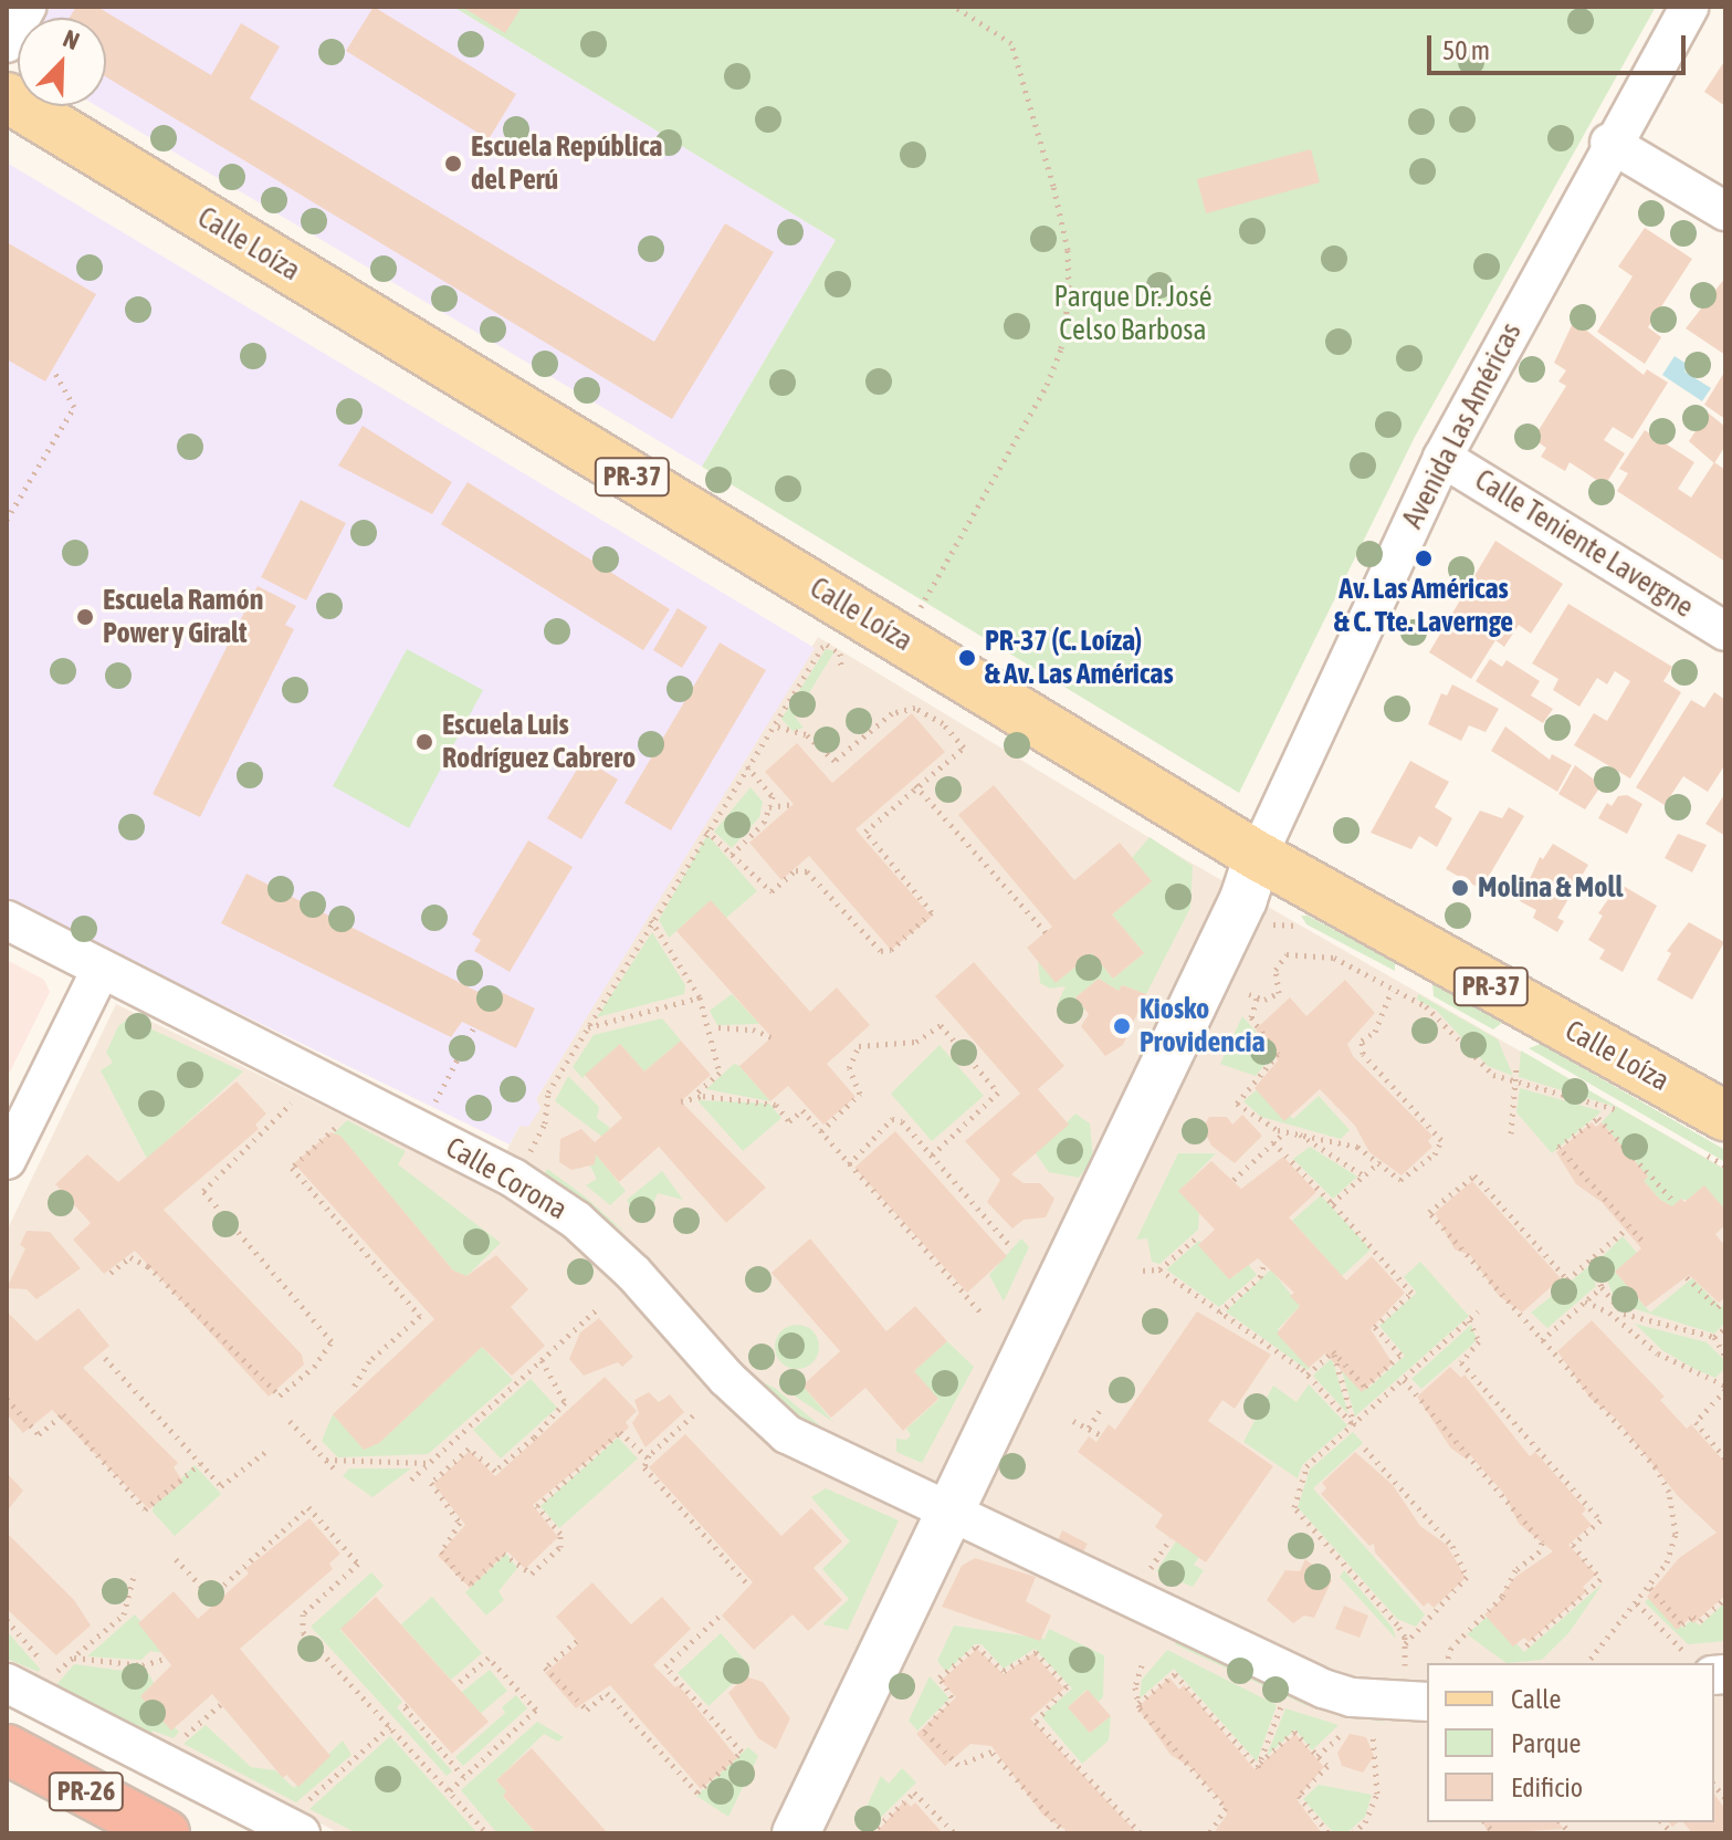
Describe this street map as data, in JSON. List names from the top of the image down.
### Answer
{
  "streets": {
    "highway": ["PR-26"],
    "main road": ["Calle Loíza", "PR-37"],
    "street": ["Avenida Las Américas", "Calle Teniente Lavergne", "Calle Corona"]
  },
  "crossings": [
    ["Calle Loíza", "Avenida Las Américas"],
    ["Avenida Las Américas", "Calle Teniente Lavergne"]
  ],
  "parks": ["Parque Dr. José Celso Barbosa"],
  "places": [
    "Escuela República del Perú",
    "Av. Las Américas & C. Tte. Lavernge",
    "Escuela Ramón Power y Giralt",
    "PR-37 (C. Loíza) & Av. Las Américas",
    "Escuela Luis Rodríguez Cabrero",
    "Molina & Moll",
    "Kiosko Providencia"
  ],
  "legend": ["Calle", "Parque", "Edificio"],
  "scale_bar": "50 m",
  "north": "top right"
}
